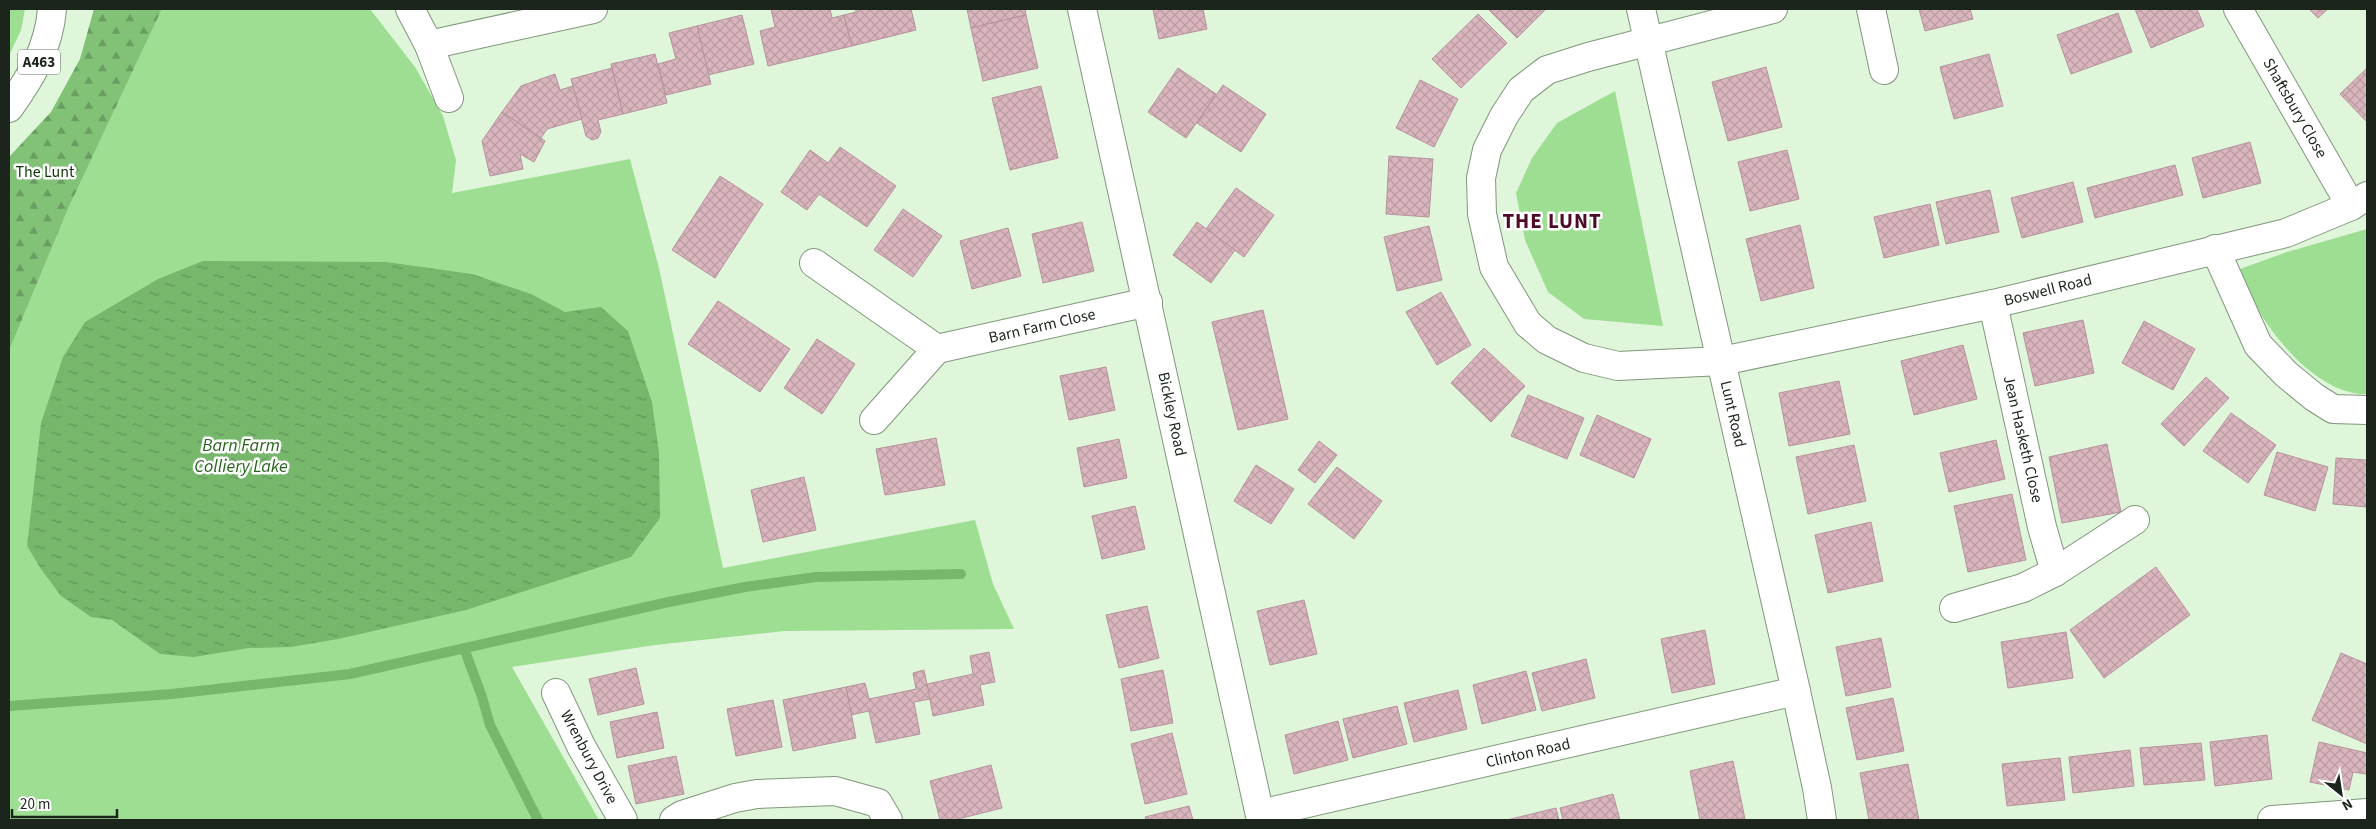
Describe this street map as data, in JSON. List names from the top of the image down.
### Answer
{
  "streets": {
    "main road": [
      "A463",
      "Shaftsbury Close",
      "Boswell Road",
      "Barn Farm Close",
      "Bickley Road",
      "Lunt Road",
      "Jean Hasketh Close",
      "Clinton Road",
      "Wrenbury Drive"
    ]
  },
  "crossings": [
    ["Shaftsbury Close", "Boswell Road"],
    ["Boswell Road", "Lunt Road"],
    ["Boswell Road", "Jean Hasketh Close"],
    ["Barn Farm Close", "Bickley Road"],
    ["Bickley Road", "Clinton Road"],
    ["Lunt Road", "Clinton Road"]
  ],
  "districts": ["THE LUNT"],
  "water": ["Barn Farm Colliery Lake"],
  "parks": ["The Lunt"],
  "scale_bar": "20 m",
  "north": "bottom right"
}
